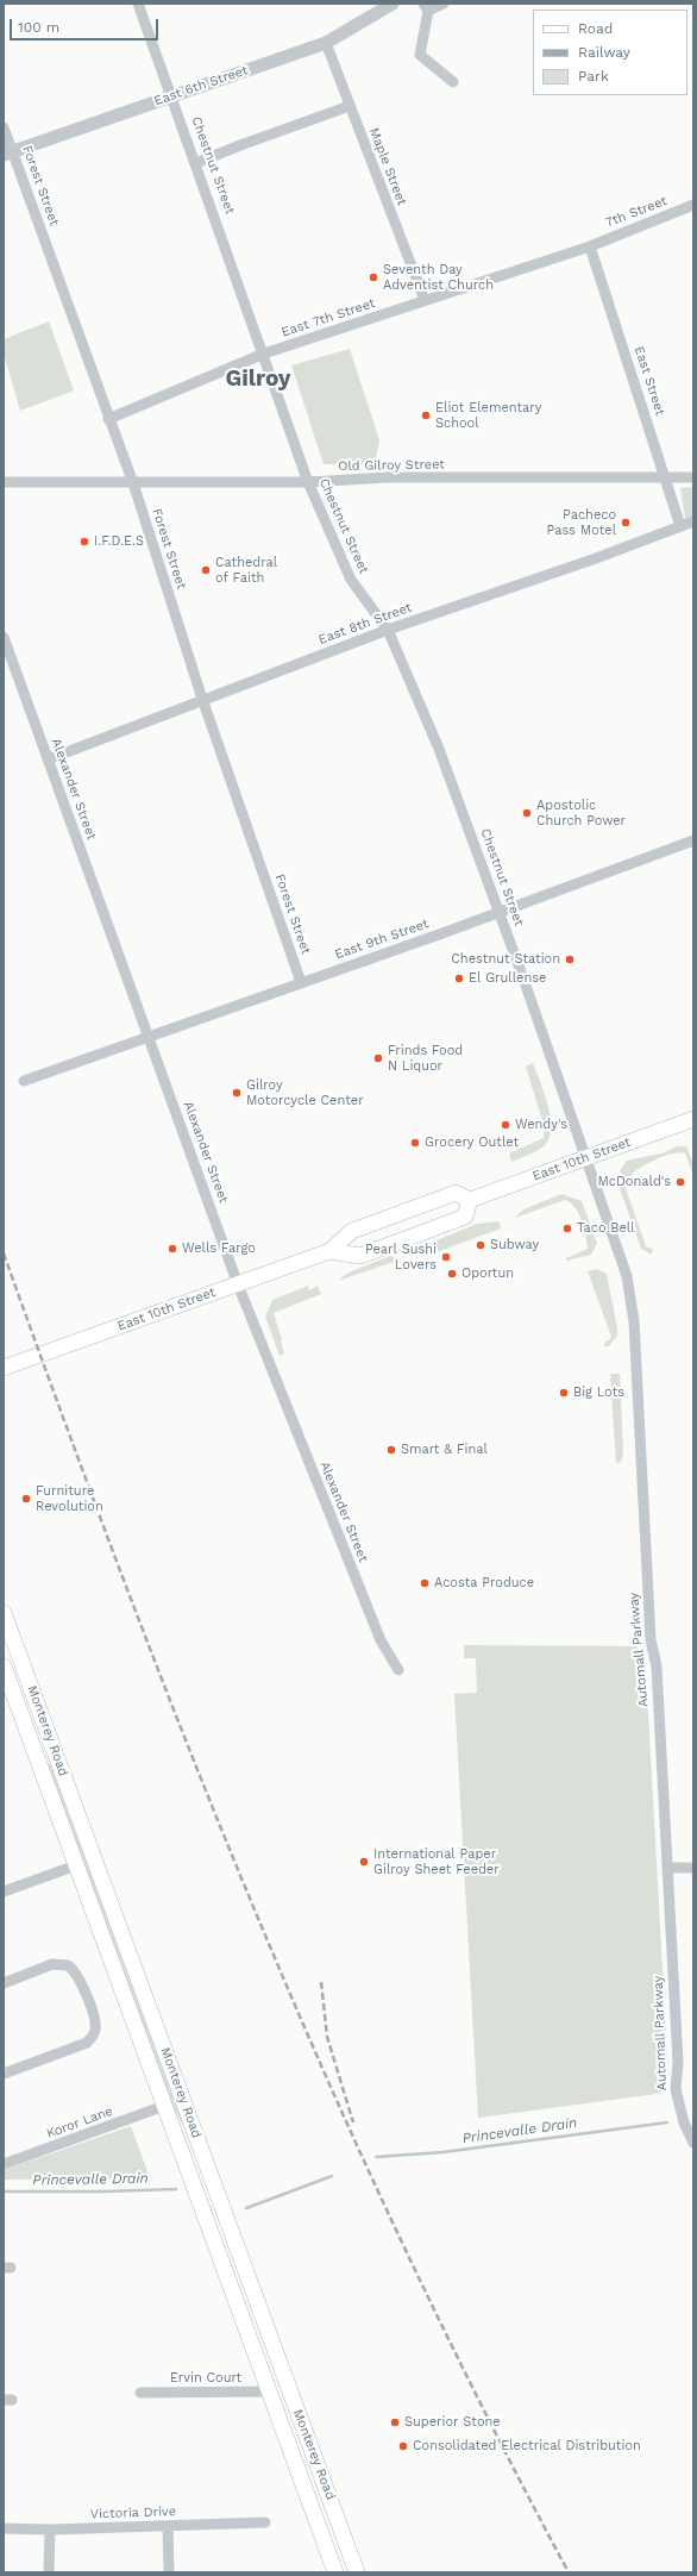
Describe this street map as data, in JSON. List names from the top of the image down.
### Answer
{
  "streets": {
    "main road": ["East 10th Street", "Monterey Road"],
    "street": [
      "East 6th Street",
      "Chestnut Street",
      "Maple Street",
      "Forest Street",
      "7th Street",
      "East 7th Street",
      "East Street",
      "Old Gilroy Street",
      "East 8th Street",
      "Alexander Street",
      "East 9th Street",
      "Automall Parkway",
      "Koror Lane",
      "Ervin Court",
      "Victoria Drive"
    ]
  },
  "crossings": [
    ["East 6th Street", "Chestnut Street"],
    ["East 6th Street", "Maple Street"],
    ["East 6th Street", "Forest Street"],
    ["Chestnut Street", "East 7th Street"],
    ["Chestnut Street", "Old Gilroy Street"],
    ["Chestnut Street", "East 8th Street"],
    ["Chestnut Street", "East 9th Street"],
    ["Chestnut Street", "East 10th Street"],
    ["Chestnut Street", "Automall Parkway"],
    ["Maple Street", "East 7th Street"],
    ["Forest Street", "East 7th Street"],
    ["Forest Street", "Old Gilroy Street"],
    ["Forest Street", "East 8th Street"],
    ["Forest Street", "East 9th Street"],
    ["7th Street", "East 7th Street"],
    ["7th Street", "East Street"],
    ["East 7th Street", "East Street"],
    ["East Street", "Old Gilroy Street"],
    ["East Street", "East 8th Street"],
    ["East 8th Street", "Alexander Street"],
    ["Alexander Street", "East 9th Street"],
    ["Alexander Street", "East 10th Street"],
    ["East 10th Street", "Automall Parkway"],
    ["Monterey Road", "Koror Lane"],
    ["Monterey Road", "Ervin Court"]
  ],
  "districts": ["Gilroy"],
  "water": ["Princevalle Drain"],
  "places": [
    "Seventh Day Adventist Church",
    "Eliot Elementary School",
    "Pacheco Pass Motel",
    "I.F.D.E.S",
    "Cathedral of Faith",
    "Apostolic Church Power",
    "Chestnut Station",
    "El Grullense",
    "Frinds Food N Liquor",
    "Gilroy Motorcycle Center",
    "Wendy's",
    "Grocery Outlet",
    "McDonald's",
    "Taco Bell",
    "Subway",
    "Wells Fargo",
    "Pearl Sushi Lovers",
    "Oportun",
    "Big Lots",
    "Smart & Final",
    "Furniture Revolution",
    "Acosta Produce",
    "International Paper Gilroy Sheet Feeder",
    "Superior Stone",
    "Consolidated Electrical Distribution"
  ],
  "legend": ["Road", "Railway", "Park"],
  "scale_bar": "100 m"
}
